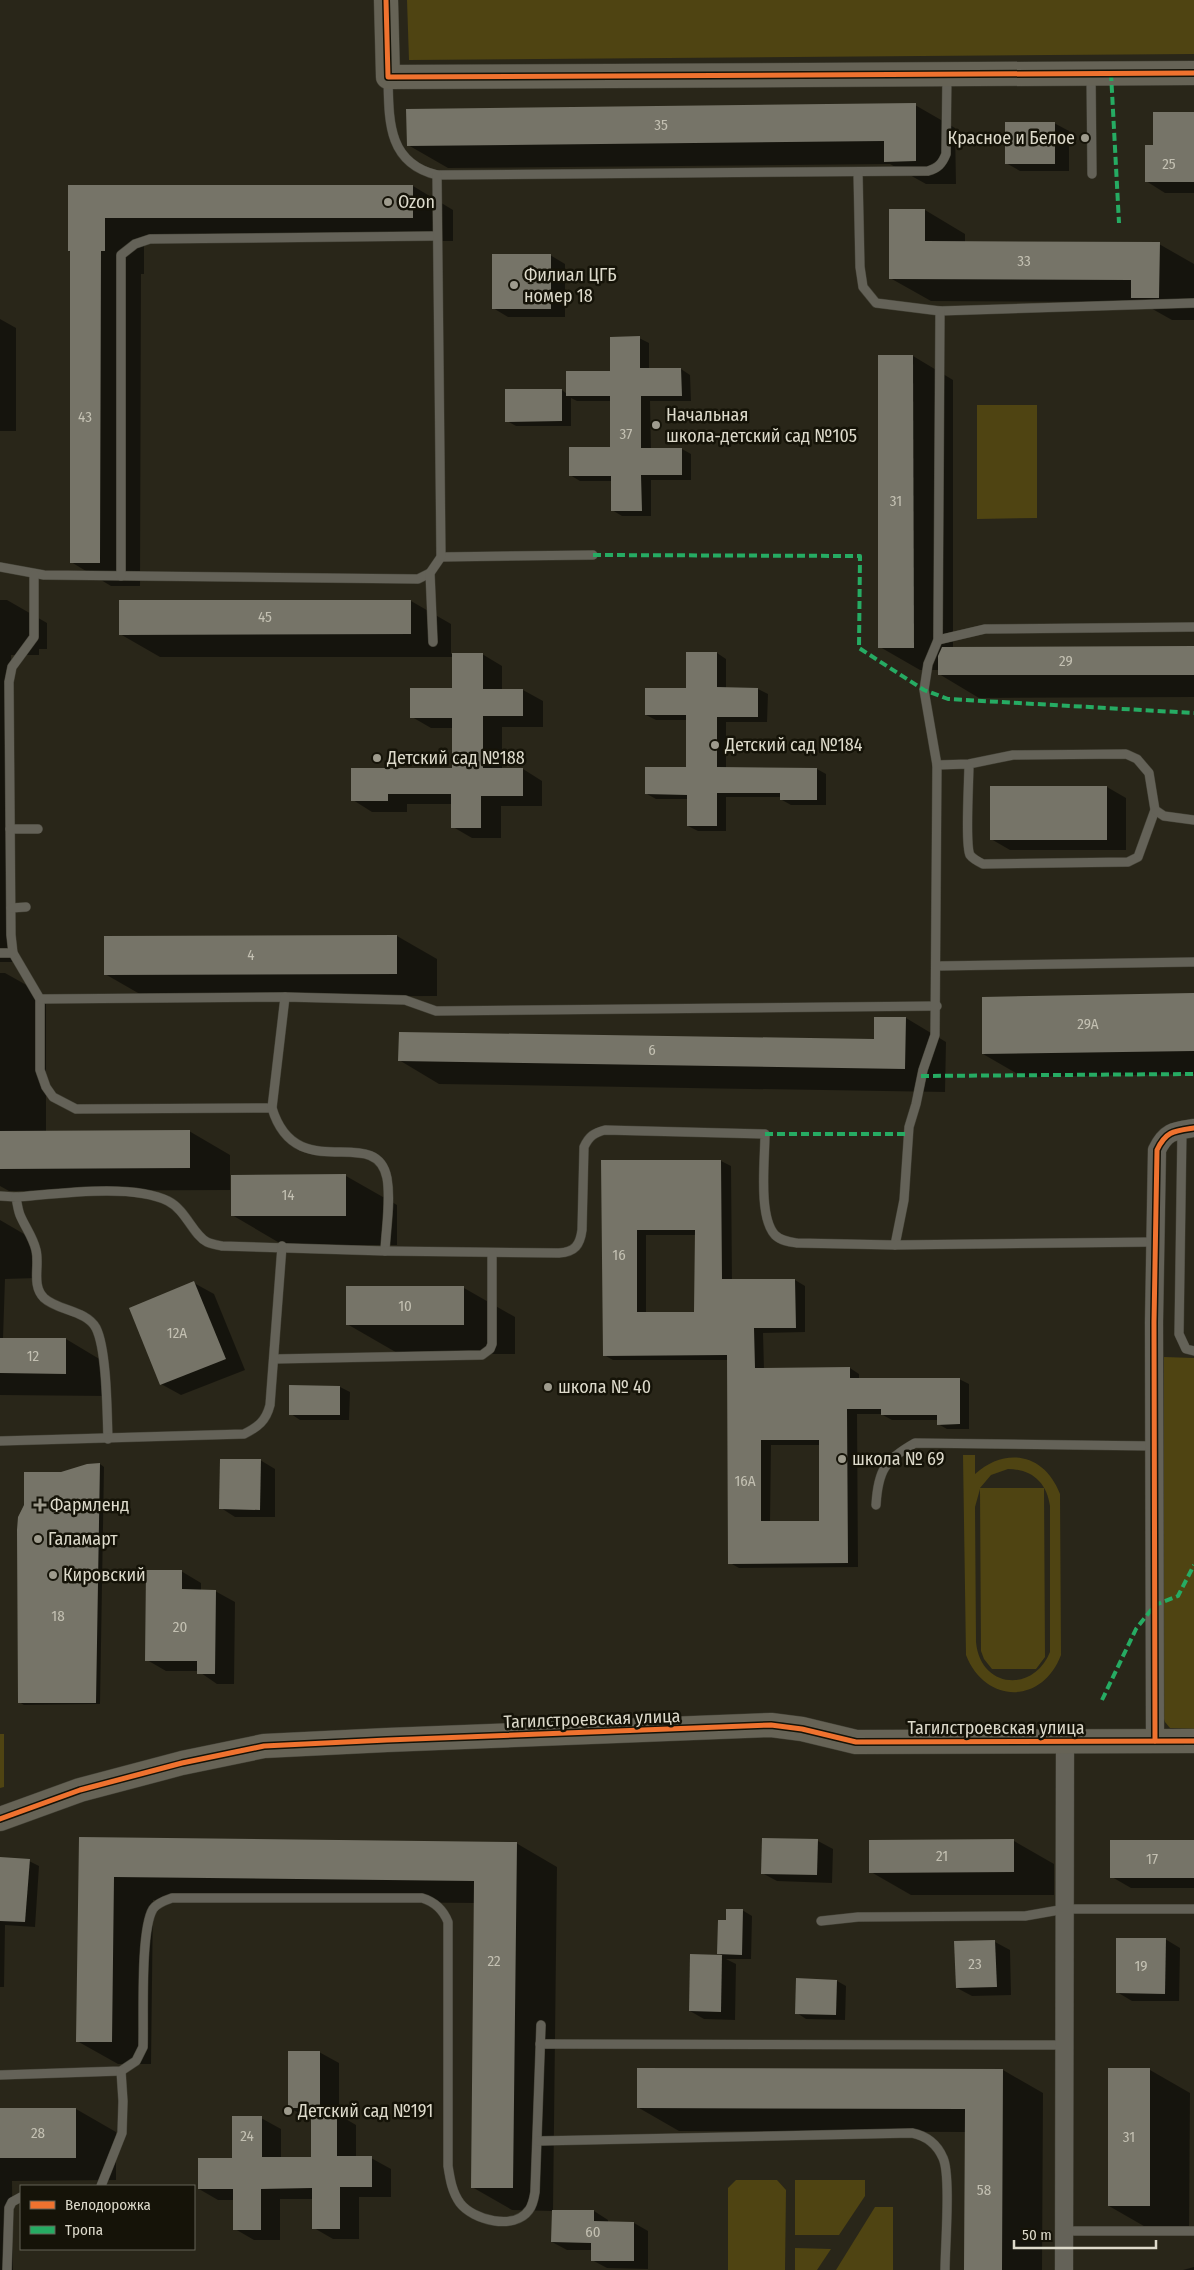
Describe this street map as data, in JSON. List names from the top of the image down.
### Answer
{
  "streets": {
    "street": ["Тагилстроевская улица"]
  },
  "places": {
    "other": [
      "Красное и Белое",
      "Ozon",
      "Филиал ЦГБ номер 18",
      "Начальная школа-детский сад №105",
      "Детский сад №184",
      "Детский сад №188",
      "школа № 40",
      "школа № 69",
      "Галамарт",
      "Кировский",
      "Детский сад №191"
    ],
    "health": ["Фармленд"]
  },
  "house_numbers": [
    "35",
    "25",
    "33",
    "43",
    "37",
    "31",
    "45",
    "29",
    "4",
    "29А",
    "6",
    "14",
    "16",
    "10",
    "12А",
    "12",
    "16А",
    "18",
    "20",
    "21",
    "17",
    "22",
    "23",
    "19",
    "28",
    "24",
    "31",
    "58",
    "60"
  ],
  "legend": ["Велодорожка", "Тропа"],
  "scale_bar": "50 m"
}
